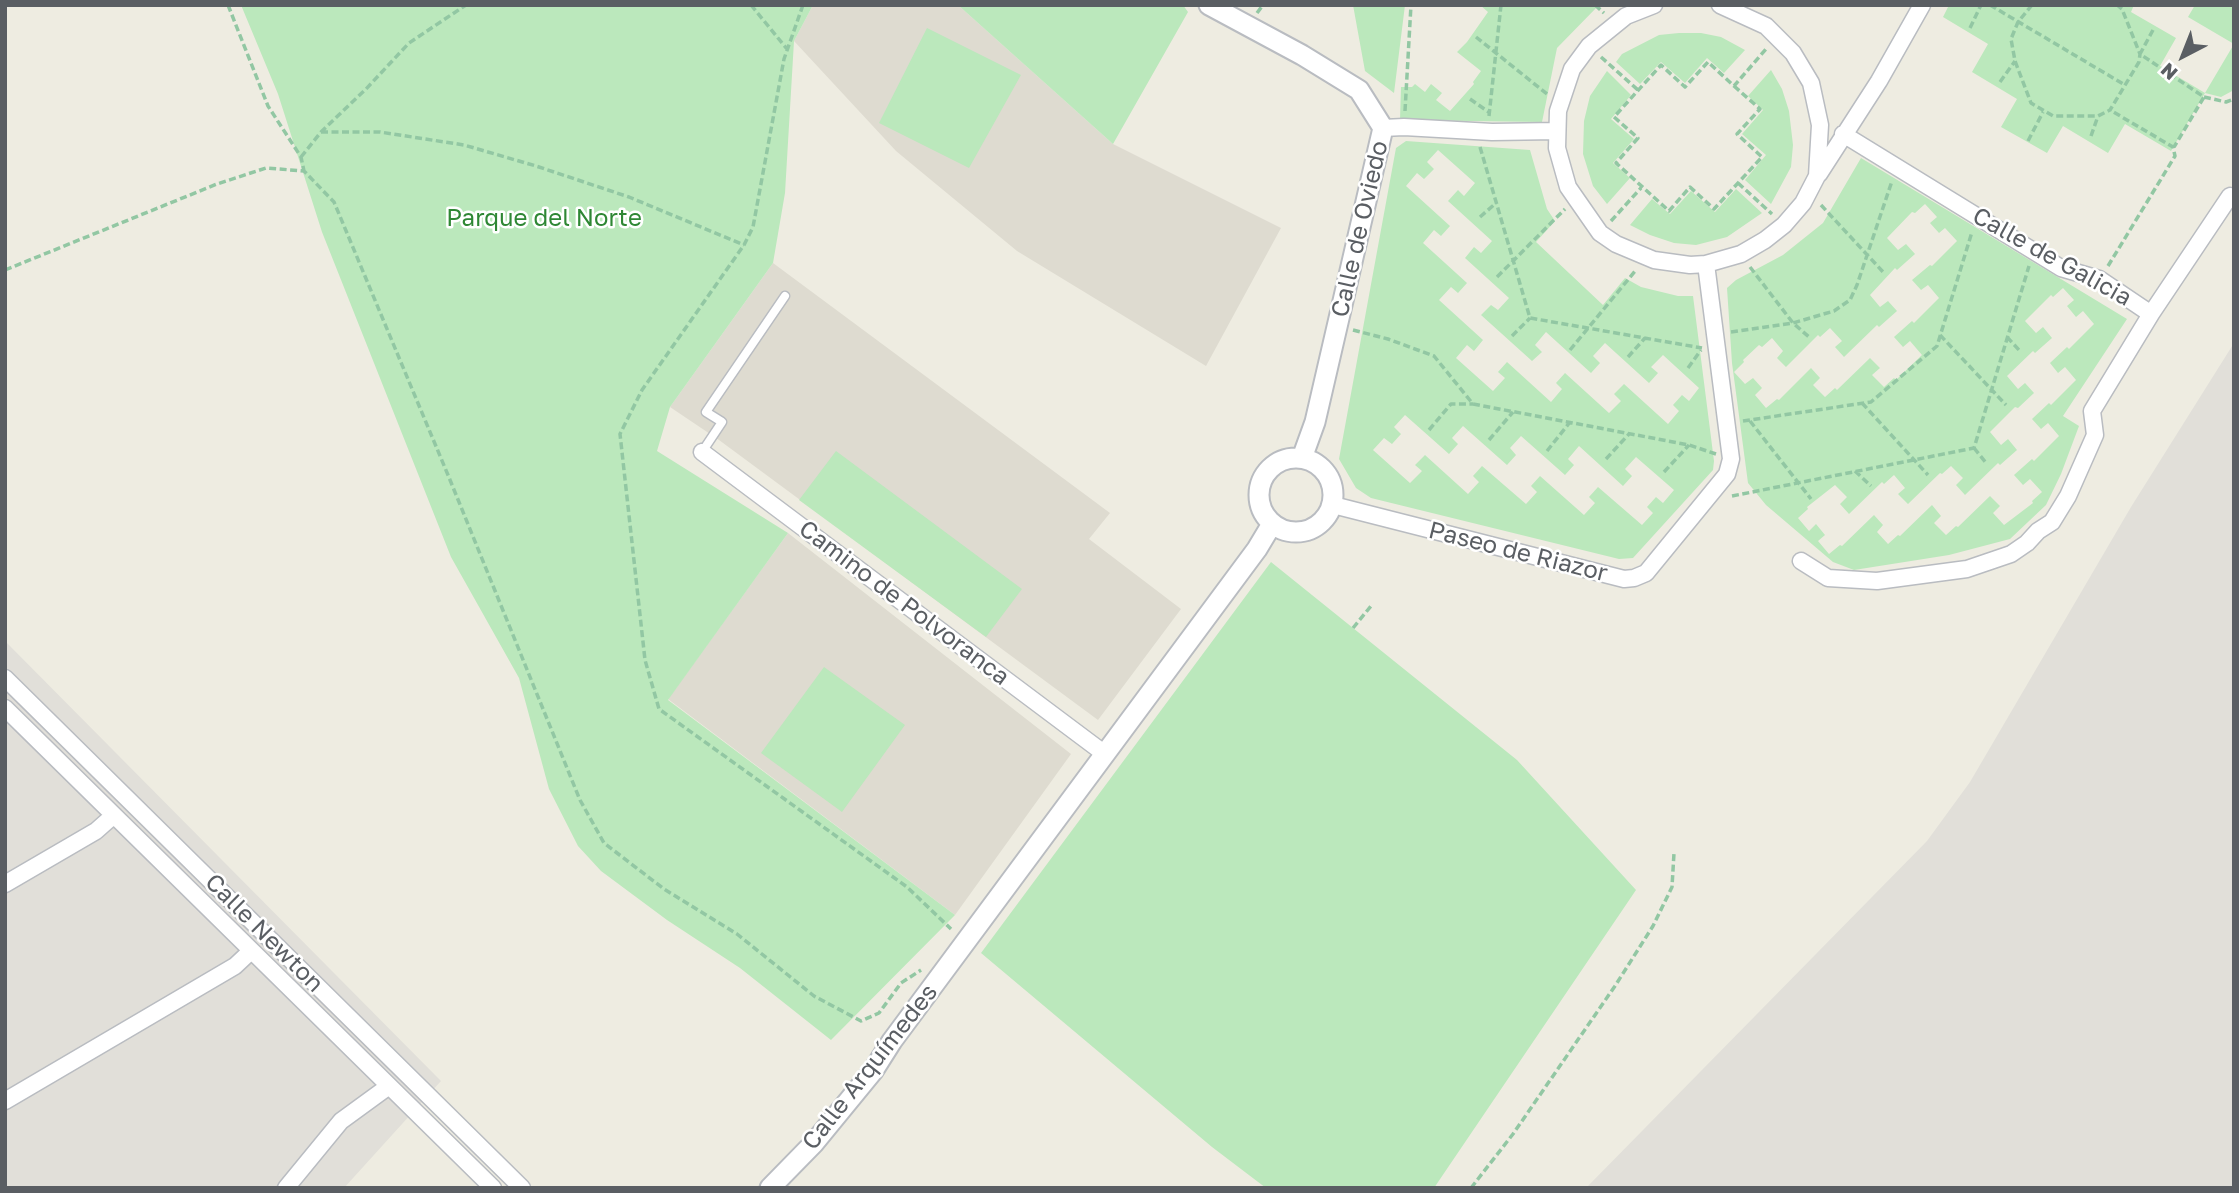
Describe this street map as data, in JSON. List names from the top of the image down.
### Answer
{
  "streets": {
    "street": [
      "Calle de Oviedo",
      "Calle de Galicia",
      "Paseo de Riazor",
      "Camino de Polvoranca",
      "Calle Newton",
      "Calle Arquímedes"
    ]
  },
  "crossings": [
    ["Calle de Oviedo", "Paseo de Riazor"]
  ],
  "parks": ["Parque del Norte"],
  "north": "bottom left"
}
